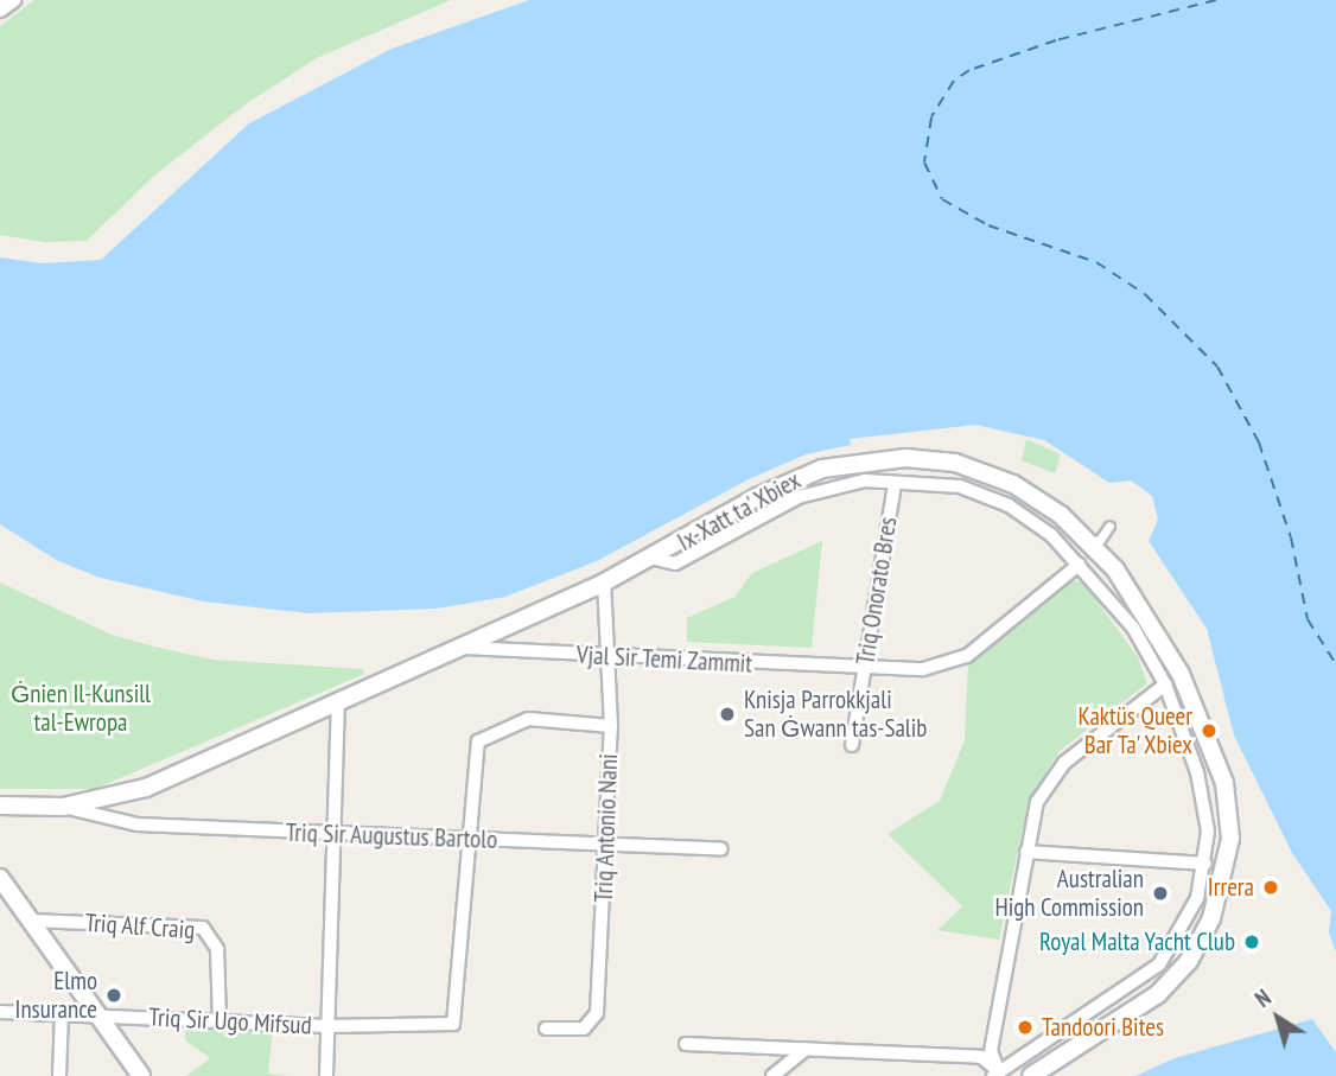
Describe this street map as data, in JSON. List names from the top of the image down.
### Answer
{
  "streets": {
    "main road": ["Ix-Xatt ta' Xbiex"],
    "street": [
      "Triq Onorato Bres",
      "Vjal Sir Temi Zammit",
      "Triq Antonio Nani",
      "Triq Sir Augustus Bartolo",
      "Triq Alf Craig",
      "Triq Sir Ugo Mifsud"
    ]
  },
  "crossings": [
    ["Ix-Xatt ta' Xbiex", "Vjal Sir Temi Zammit"],
    ["Ix-Xatt ta' Xbiex", "Triq Antonio Nani"],
    ["Ix-Xatt ta' Xbiex", "Triq Sir Augustus Bartolo"],
    ["Triq Onorato Bres", "Vjal Sir Temi Zammit"],
    ["Vjal Sir Temi Zammit", "Triq Antonio Nani"],
    ["Triq Antonio Nani", "Triq Sir Augustus Bartolo"],
    ["Triq Sir Augustus Bartolo", "Triq Sir Ugo Mifsud"],
    ["Triq Alf Craig", "Triq Sir Ugo Mifsud"]
  ],
  "parks": ["Ġnien Il-Kunsill tal-Ewropa"],
  "places": [
    "Knisja Parrokkjali San Ġwann tas-Salib",
    "Kaktüs Queer Bar Ta' Xbiex",
    "Irrera",
    "Australian High Commission",
    "Royal Malta Yacht Club",
    "Elmo Insurance",
    "Tandoori Bites"
  ],
  "north": "top left"
}
